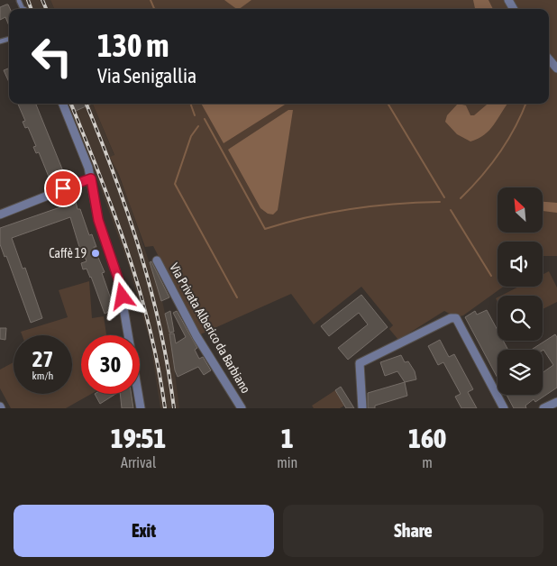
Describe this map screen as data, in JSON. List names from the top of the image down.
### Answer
{
  "streets": {
    "street": ["Via Privata Alberico da Barbiano"]
  },
  "places": ["Caffè 19"],
  "north": "top left",
  "page": {
    "turn": ["130 m", "Via Senigallia"],
    "speed": "27 km/h",
    "limit": "30",
    "eta": [
      "19:51",
      "Arrival",
      "1",
      "min",
      "160",
      "m"
    ],
    "buttons": ["Exit", "Share"]
  }
}
